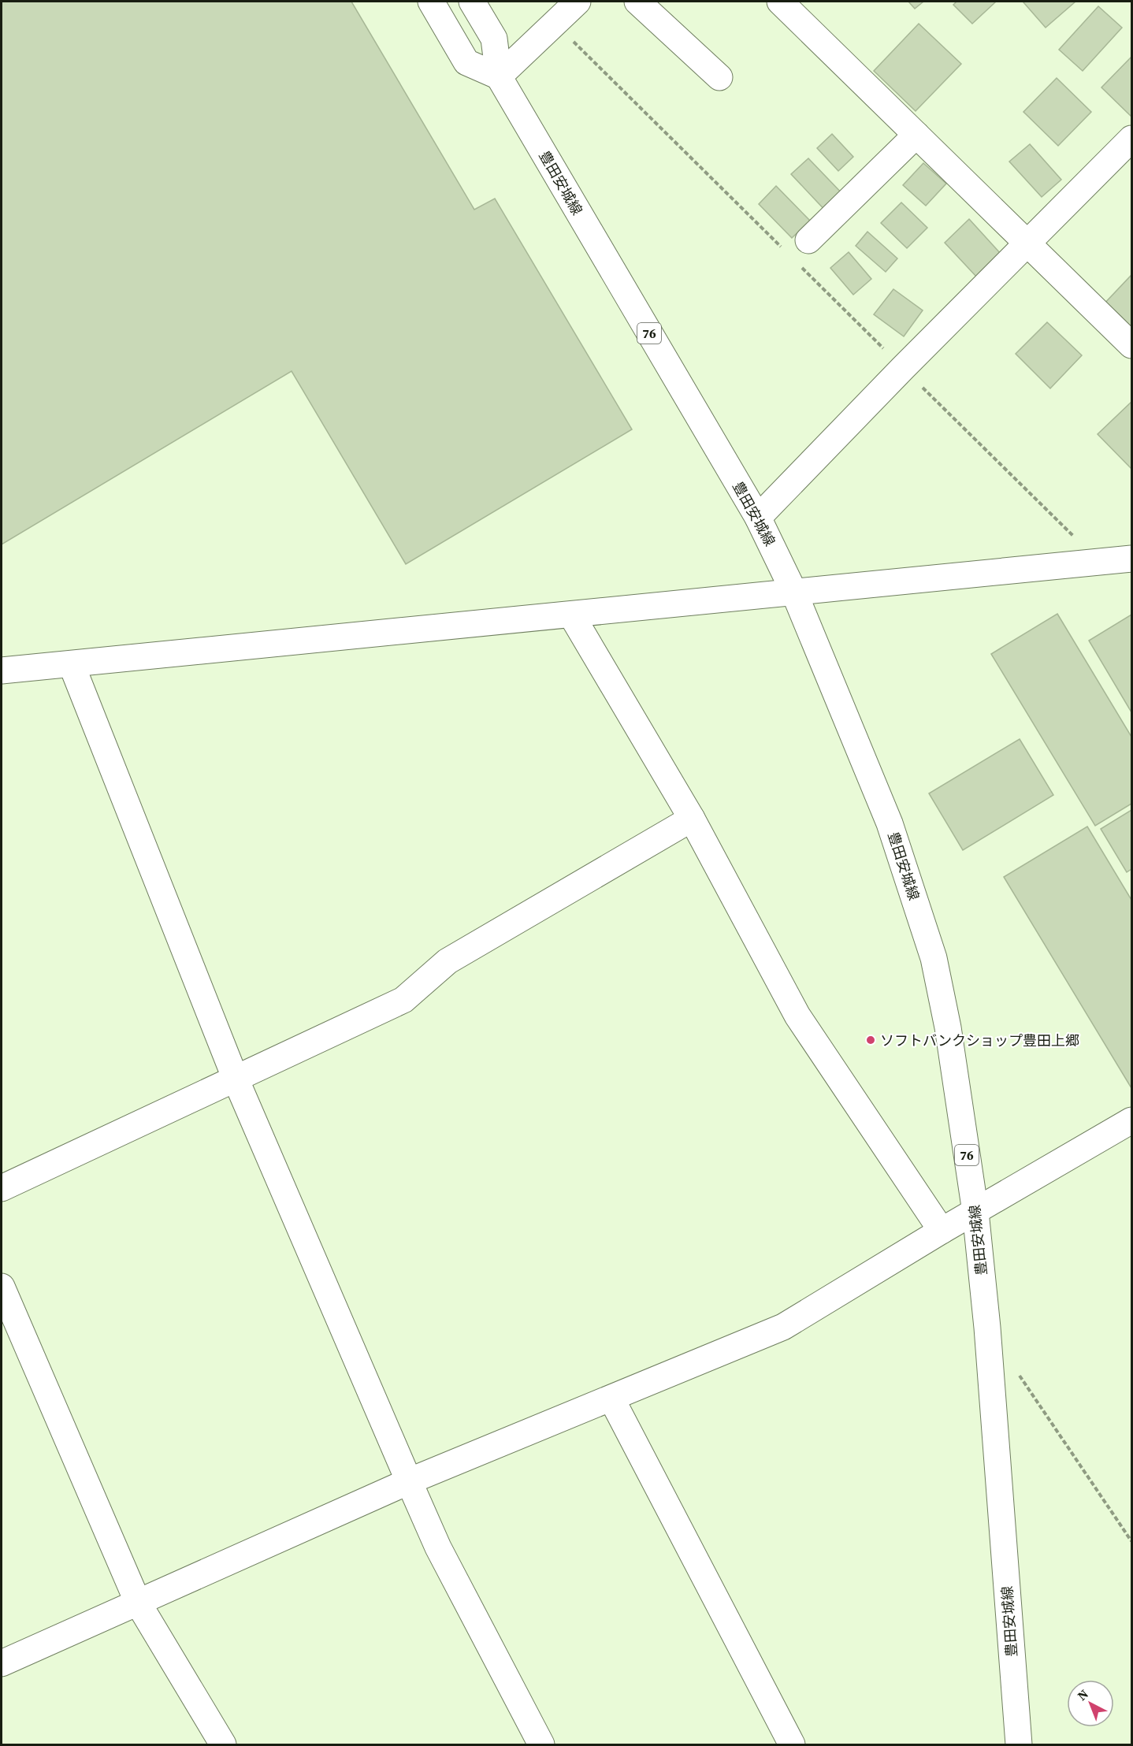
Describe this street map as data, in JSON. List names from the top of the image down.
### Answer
{
  "streets": {
    "street": ["豊田安城線", "76"]
  },
  "places": ["ソフトバンクショップ豊田上郷"],
  "north": "top left"
}
